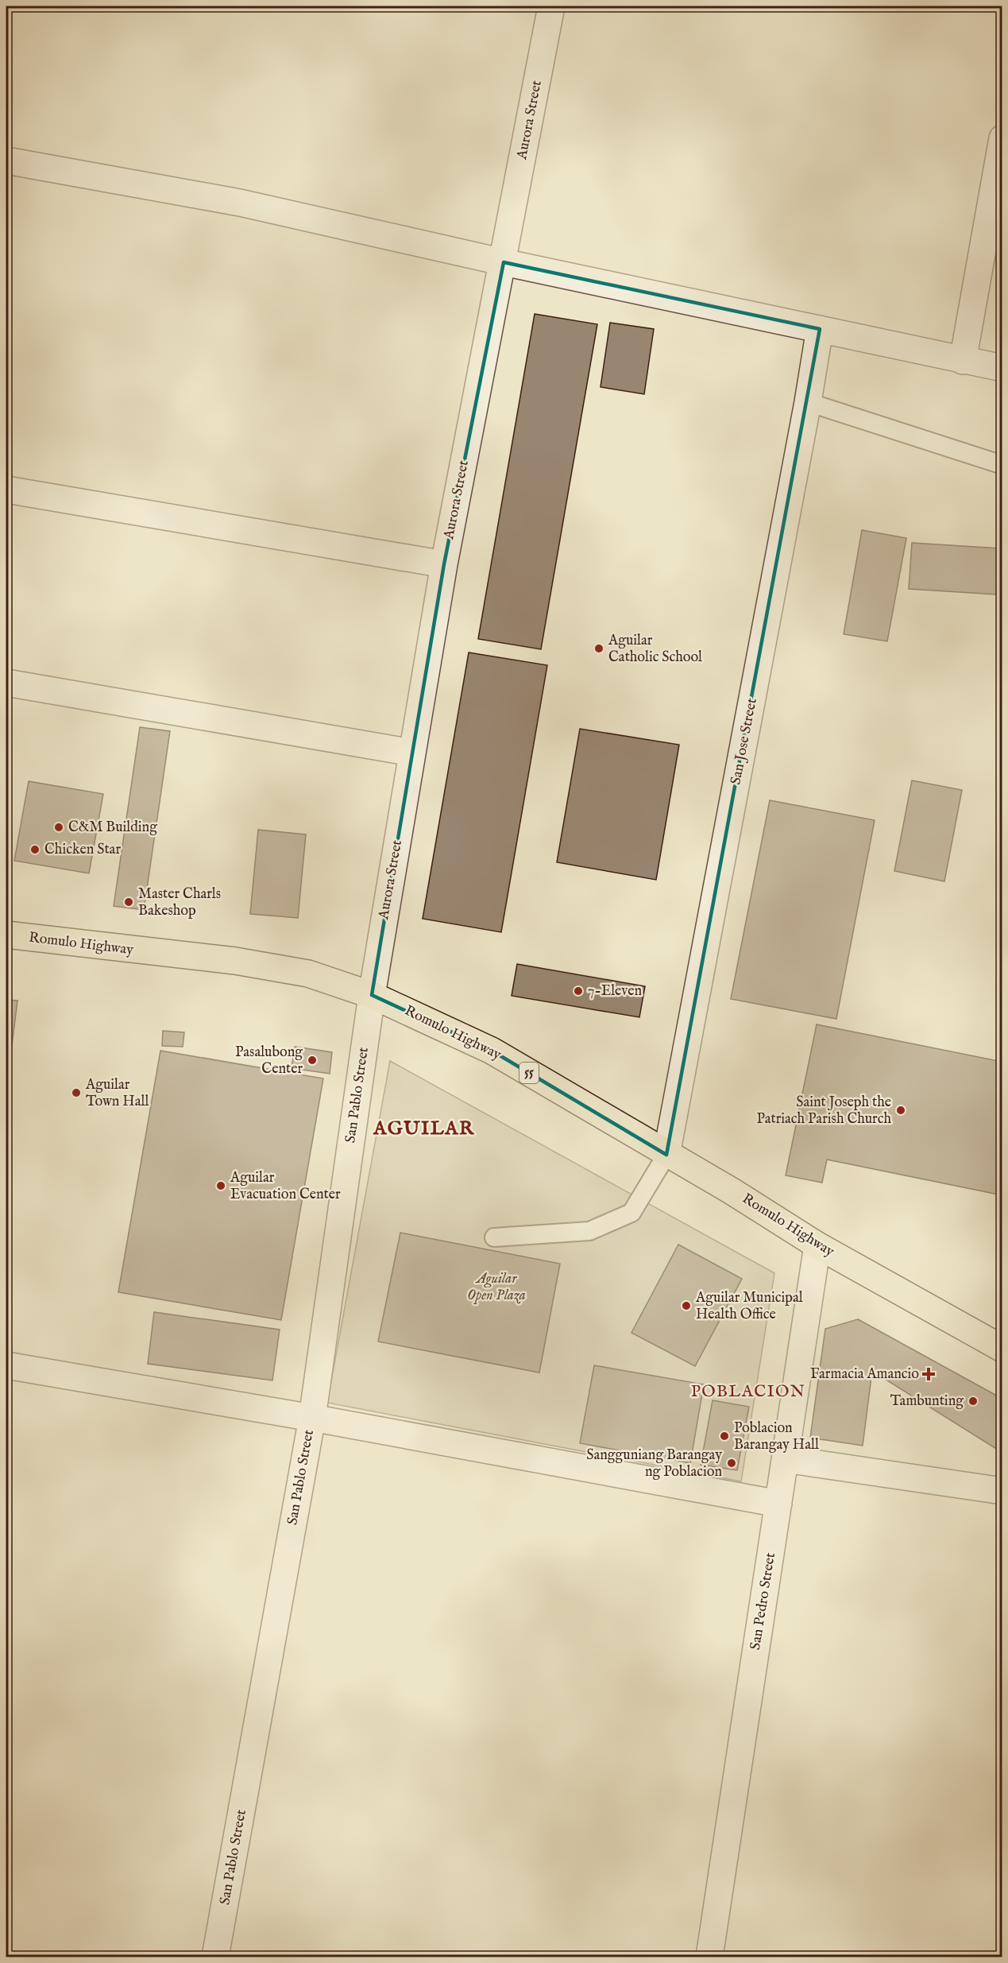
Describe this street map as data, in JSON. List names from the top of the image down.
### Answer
{
  "streets": {
    "highway": ["Romulo Highway", "55"],
    "street": [
      "Aurora Street",
      "San Jose Street",
      "San Pablo Street",
      "San Pedro Street"
    ]
  },
  "crossings": [
    ["Aurora Street", "Romulo Highway"],
    ["Aurora Street", "San Pablo Street"],
    ["San Jose Street", "Romulo Highway"],
    ["Romulo Highway", "San Pablo Street"],
    ["Romulo Highway", "San Pedro Street"]
  ],
  "districts": ["AGUILAR", "POBLACION"],
  "parks": ["Aguilar Open Plaza"],
  "places": {
    "other": [
      "Aguilar Catholic School",
      "C&M Building",
      "Chicken Star",
      "Master Charls Bakeshop",
      "7-Eleven",
      "Pasalubong Center",
      "Aguilar Town Hall",
      "Saint Joseph the Patriach Parish Church",
      "Aguilar Evacuation Center",
      "Aguilar Municipal Health Office",
      "Tambunting",
      "Poblacion Barangay Hall",
      "Sangguniang Barangay ng Poblacion"
    ],
    "health": ["Farmacia Amancio"]
  }
}
